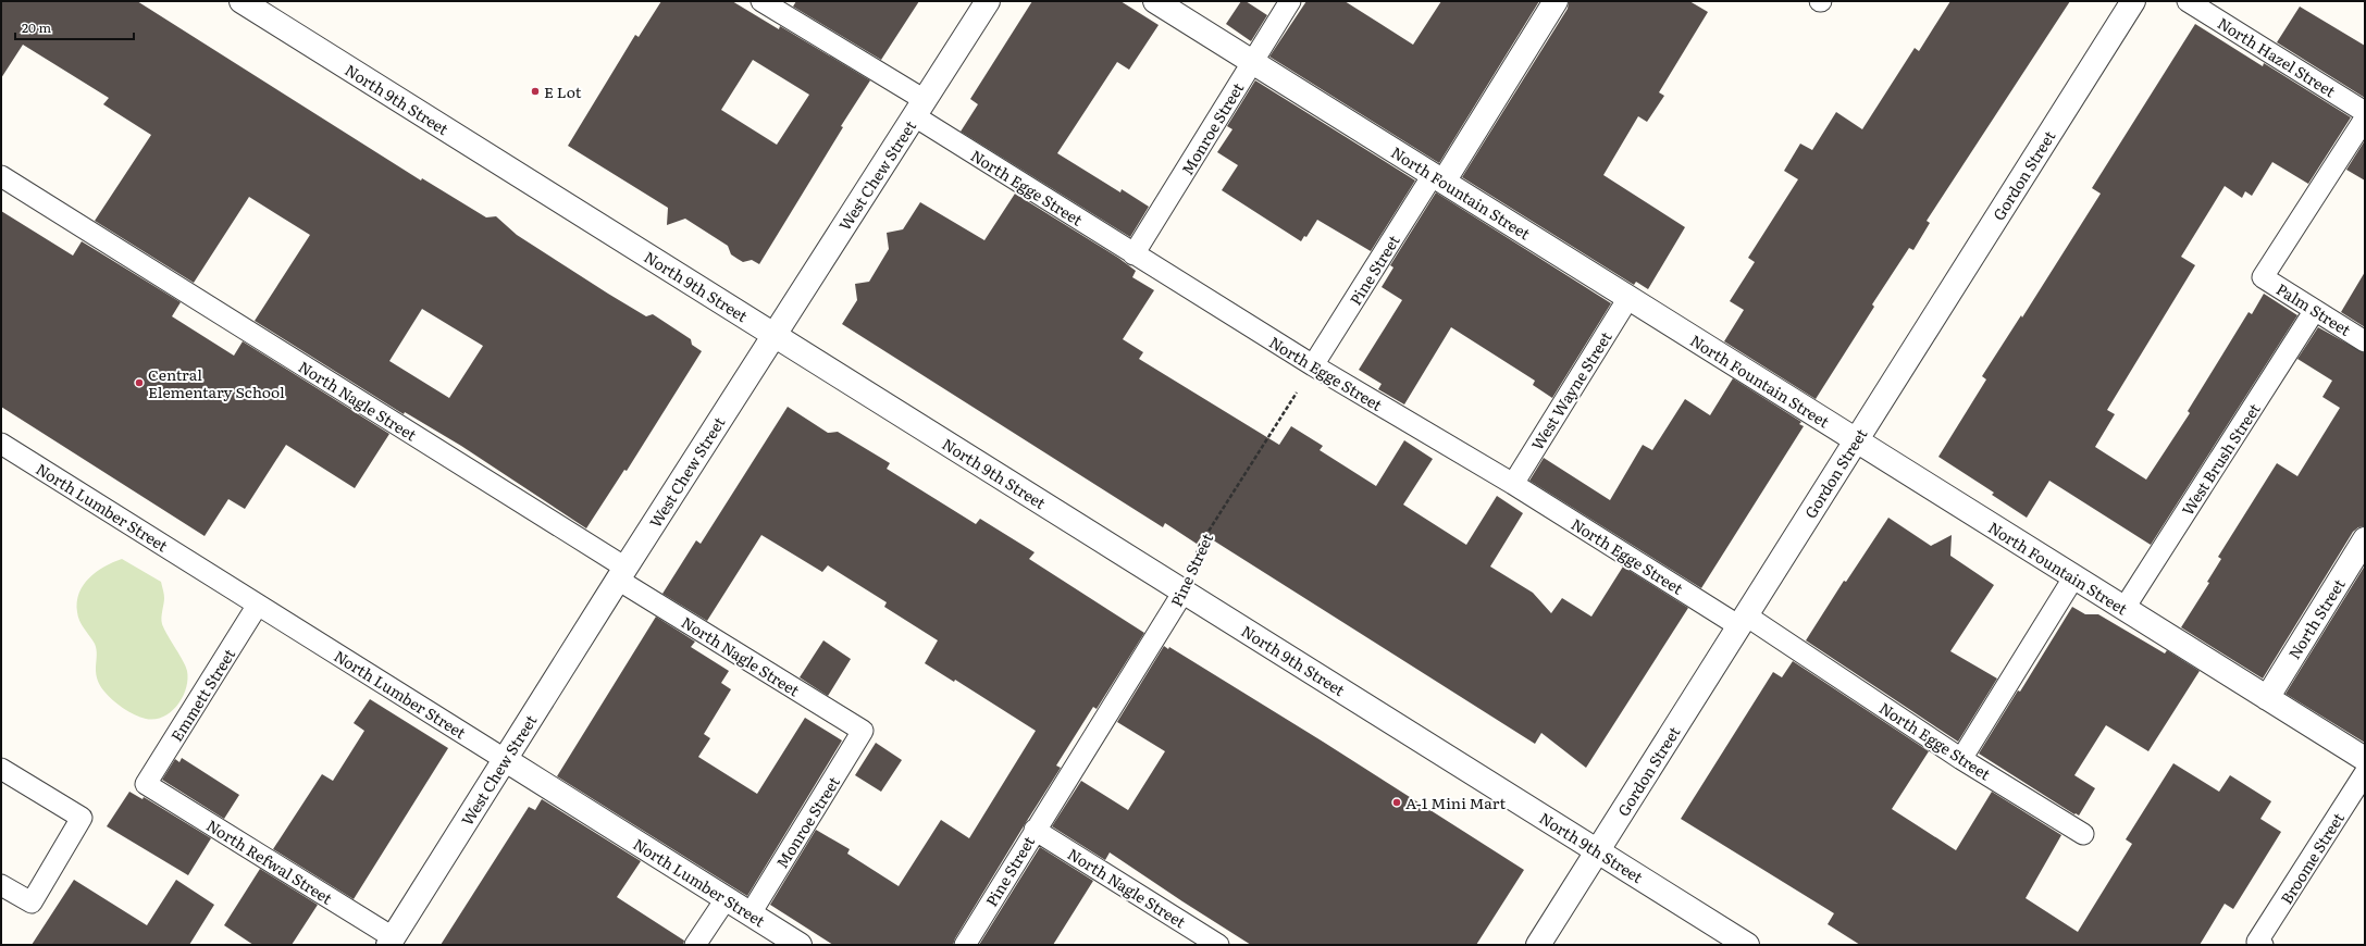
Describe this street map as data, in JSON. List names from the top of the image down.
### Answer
{
  "streets": {
    "street": [
      "North 9th Street",
      "West Chew Street",
      "Gordon Street",
      "North Fountain Street",
      "Pine Street",
      "North Lumber Street",
      "North Street"
    ],
    "lane": [
      "North Hazel Street",
      "Monroe Street",
      "North Egge Street",
      "Palm Street",
      "West Wayne Street",
      "North Nagle Street",
      "West Brush Street",
      "Emmett Street",
      "Broome Street",
      "North Refwal Street"
    ]
  },
  "crossings": [
    ["North 9th Street", "West Chew Street"],
    ["North 9th Street", "Gordon Street"],
    ["North 9th Street", "Pine Street"],
    ["Monroe Street", "North Egge Street"],
    ["Monroe Street", "North Fountain Street"],
    ["Monroe Street", "North Nagle Street"],
    ["Monroe Street", "North Lumber Street"],
    ["West Chew Street", "North Egge Street"],
    ["West Chew Street", "North Nagle Street"],
    ["West Chew Street", "North Lumber Street"],
    ["West Chew Street", "North Refwal Street"],
    ["Gordon Street", "North Egge Street"],
    ["Gordon Street", "North Fountain Street"],
    ["North Egge Street", "Pine Street"],
    ["North Egge Street", "West Wayne Street"],
    ["North Fountain Street", "Pine Street"],
    ["North Fountain Street", "West Wayne Street"],
    ["North Fountain Street", "West Brush Street"],
    ["North Fountain Street", "North Street"],
    ["Pine Street", "North Nagle Street"],
    ["Palm Street", "West Brush Street"],
    ["North Lumber Street", "Emmett Street"],
    ["Emmett Street", "North Refwal Street"]
  ],
  "places": ["E Lot", "Central Elementary School", "A-1 Mini Mart"],
  "scale_bar": "20 m"
}
